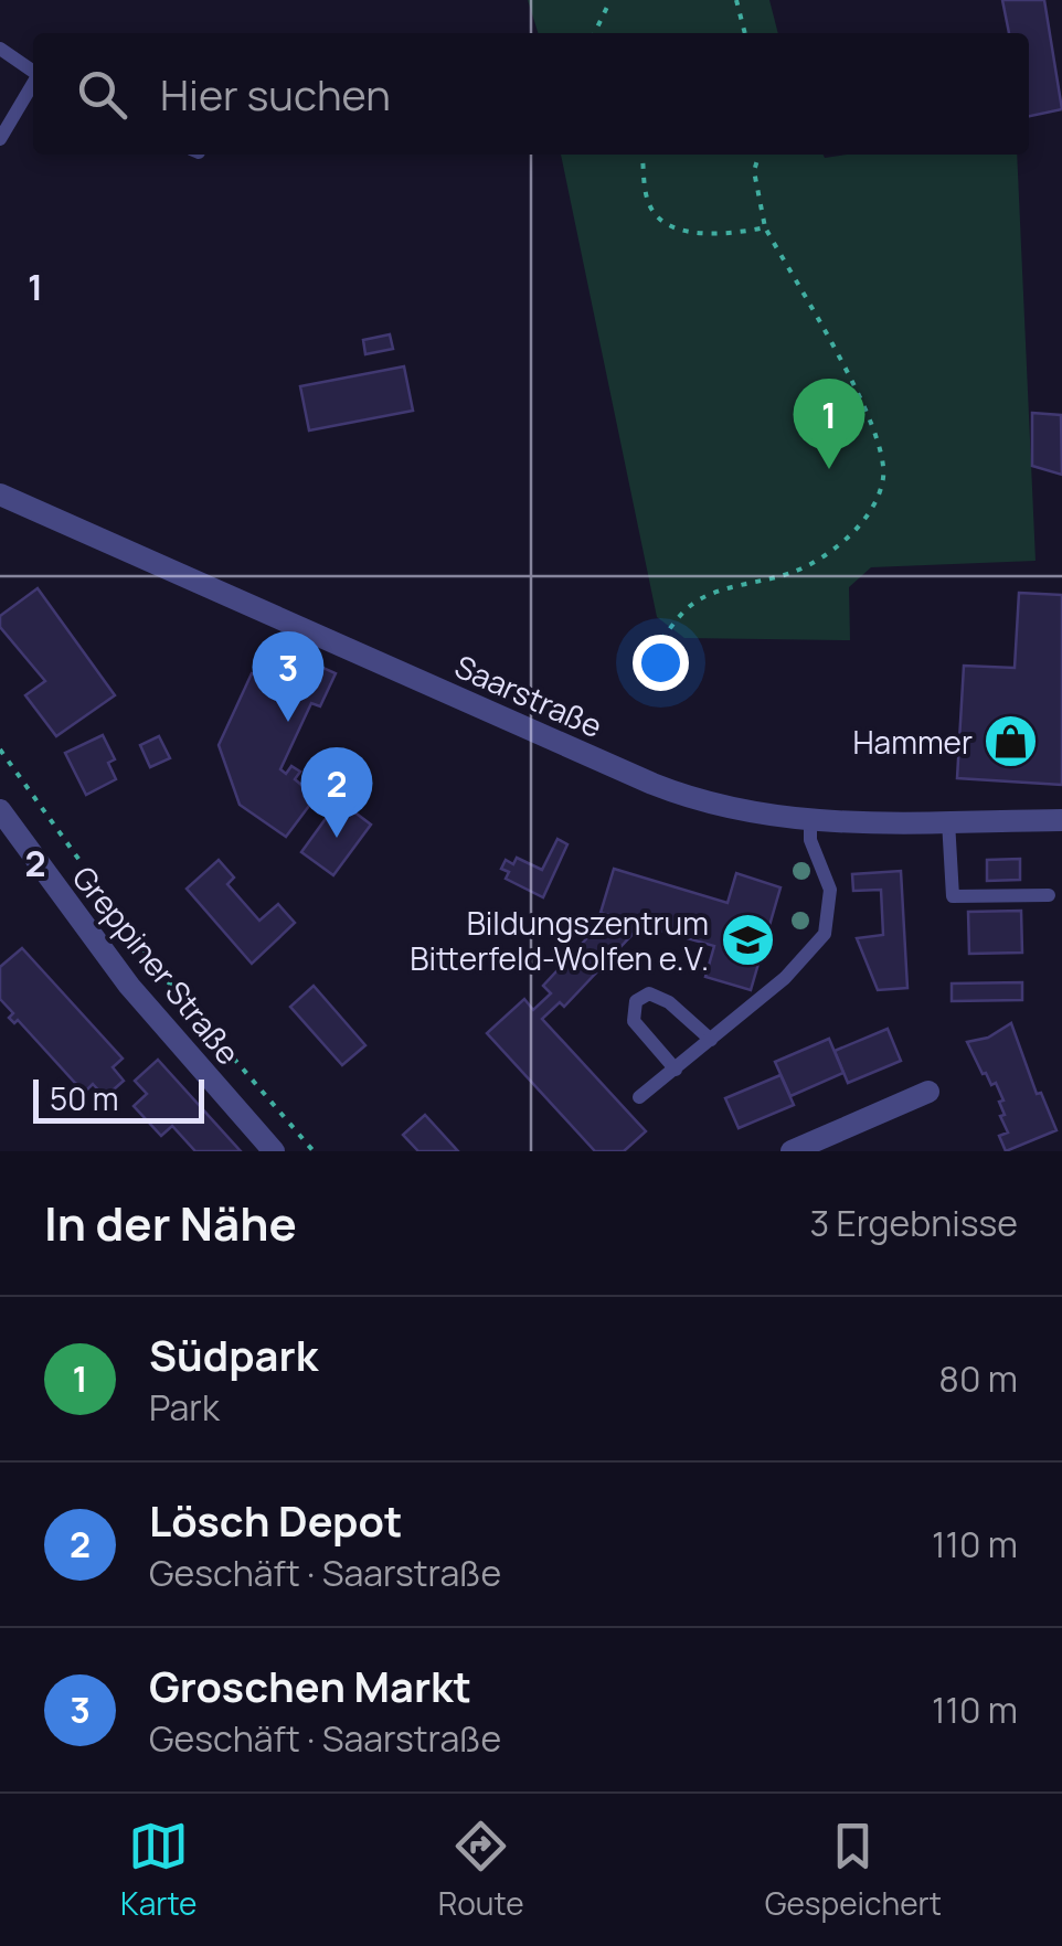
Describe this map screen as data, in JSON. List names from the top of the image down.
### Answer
{
  "streets": {
    "street": ["Saarstraße", "Greppiner Straße"]
  },
  "places": {
    "shop": ["Hammer"],
    "school or university": ["Bildungszentrum Bitterfeld-Wolfen e.V."]
  },
  "scale_bar": "50 m",
  "page": {
    "search": "Hier suchen",
    "pins": ["1", "3", "2"],
    "scale": "50 m",
    "heading": ["In der Nähe", "3 Ergebnisse"],
    "list": [
      {
        "mark": "1",
        "name": "Südpark",
        "note": "Park",
        "value": "80 m"
      },
      {
        "mark": "2",
        "name": "Lösch Depot",
        "note": "Geschäft · Saarstraße",
        "value": "110 m"
      },
      {
        "mark": "3",
        "name": "Groschen Markt",
        "note": "Geschäft · Saarstraße",
        "value": "110 m"
      }
    ],
    "nav": ["Karte", "Route", "Gespeichert"]
  },
  "grid": {
    "rows": ["1", "2"]
  }
}
